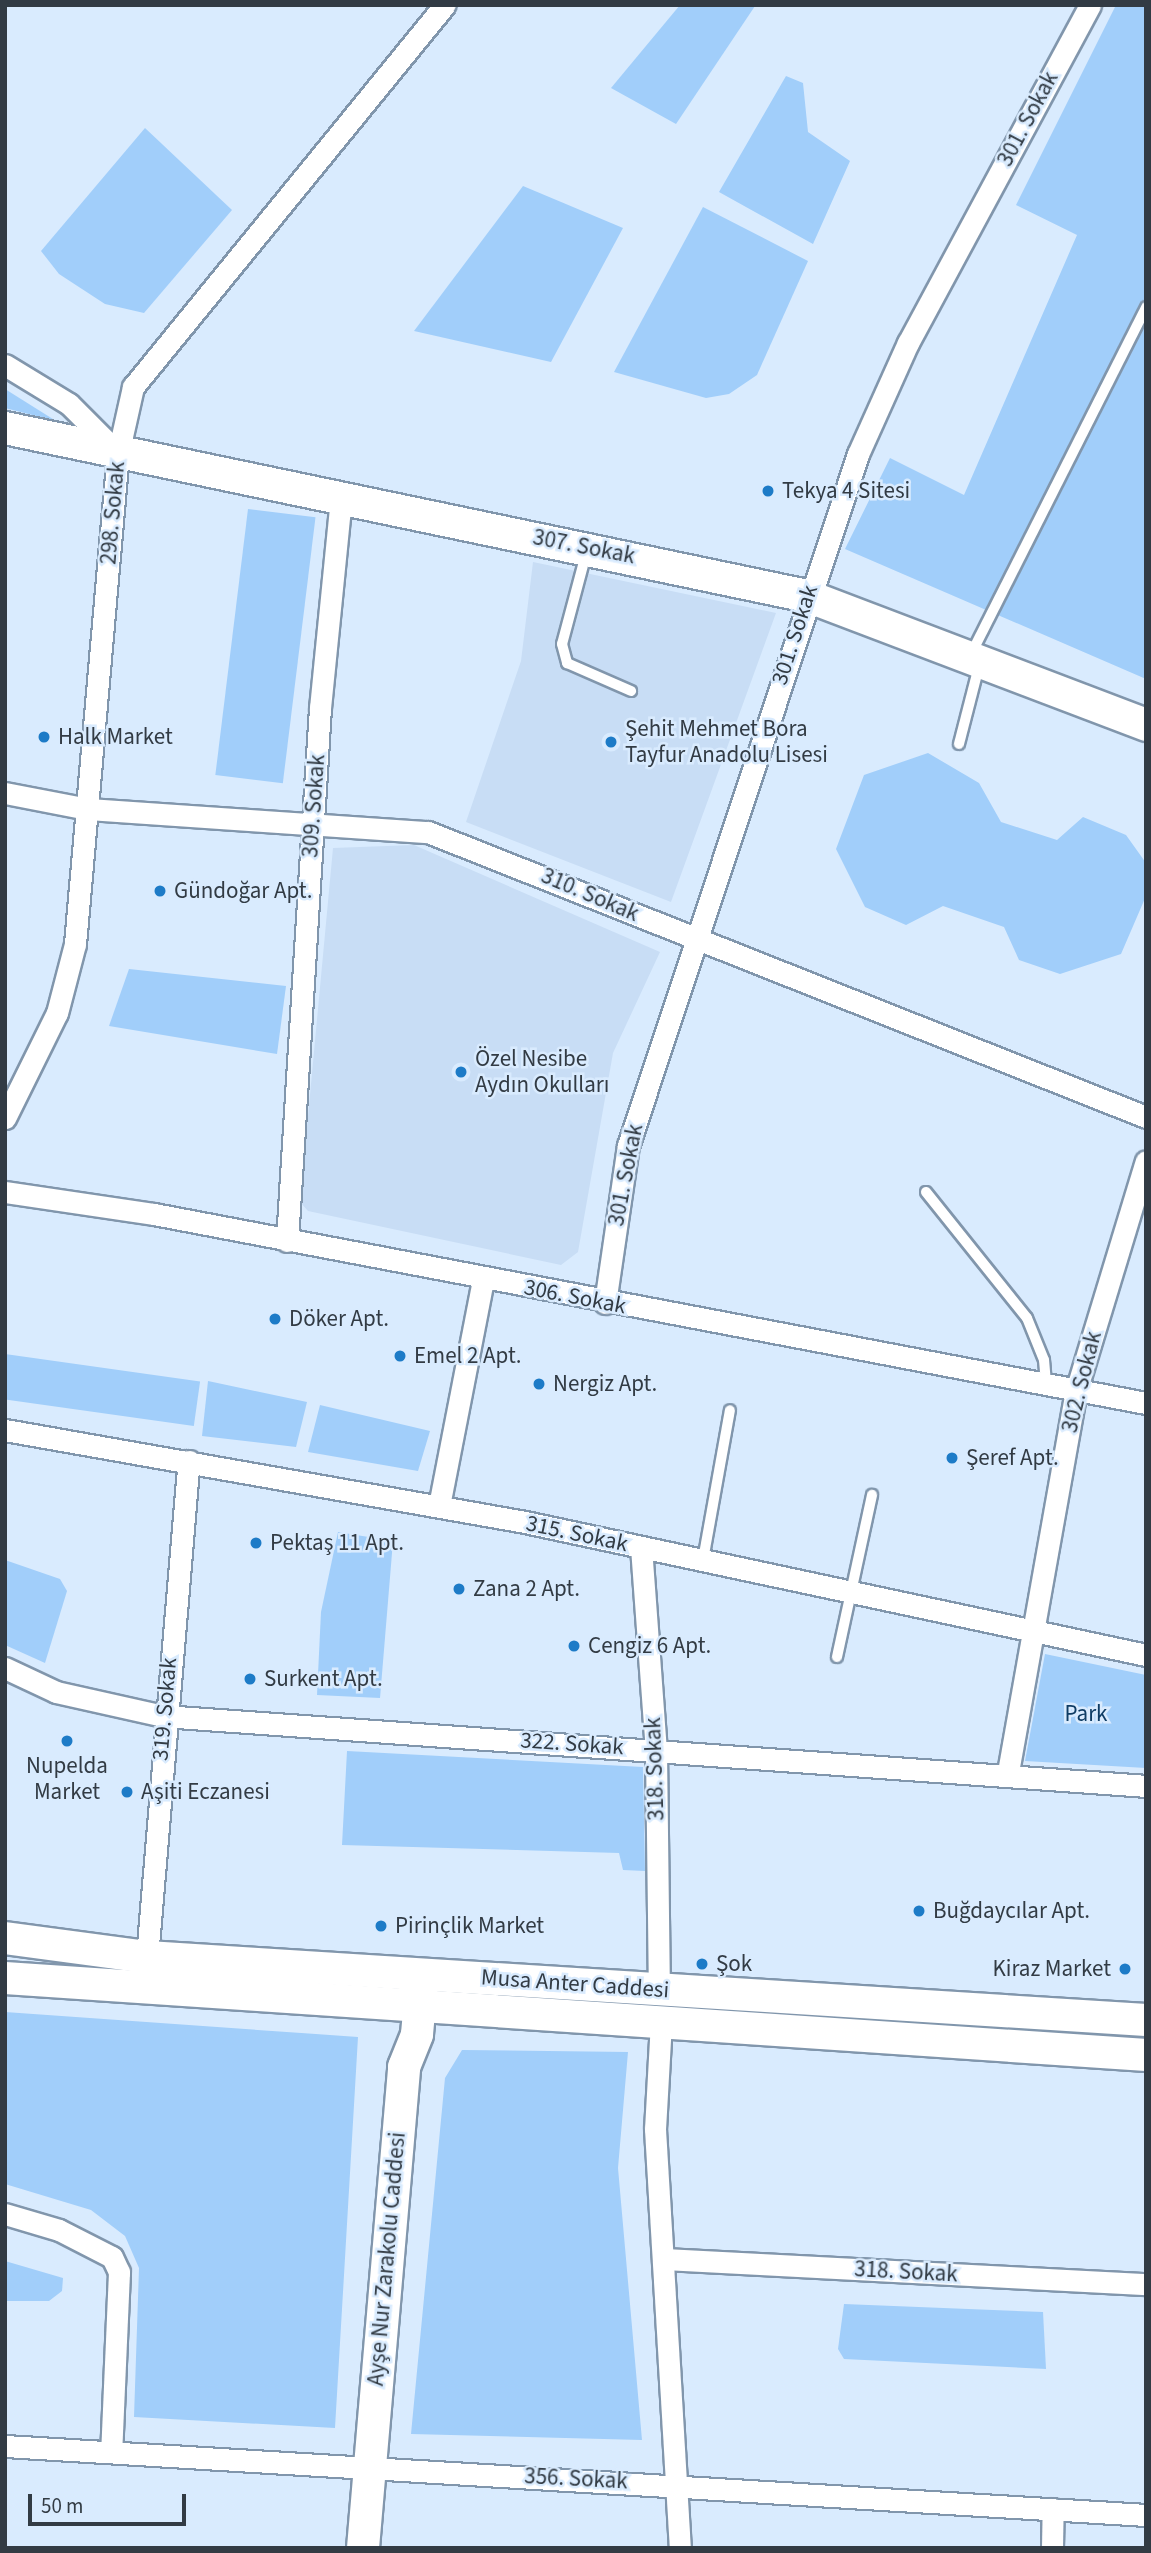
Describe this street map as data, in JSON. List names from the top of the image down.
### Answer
{
  "streets": {
    "main road": ["307. Sokak", "Musa Anter Caddesi", "Ayşe Nur Zarakolu Caddesi"],
    "street": [
      "301. Sokak",
      "298. Sokak",
      "309. Sokak",
      "310. Sokak",
      "306. Sokak",
      "302. Sokak",
      "315. Sokak",
      "319. Sokak",
      "322. Sokak",
      "318. Sokak",
      "356. Sokak"
    ]
  },
  "crossings": [
    ["301. Sokak", "307. Sokak"],
    ["301. Sokak", "310. Sokak"],
    ["301. Sokak", "306. Sokak"],
    ["298. Sokak", "307. Sokak"],
    ["298. Sokak", "310. Sokak"],
    ["307. Sokak", "309. Sokak"],
    ["309. Sokak", "310. Sokak"],
    ["309. Sokak", "306. Sokak"],
    ["306. Sokak", "302. Sokak"],
    ["302. Sokak", "315. Sokak"],
    ["302. Sokak", "322. Sokak"],
    ["315. Sokak", "319. Sokak"],
    ["315. Sokak", "318. Sokak"],
    ["319. Sokak", "322. Sokak"],
    ["319. Sokak", "Musa Anter Caddesi"],
    ["322. Sokak", "318. Sokak"],
    ["318. Sokak", "Musa Anter Caddesi"],
    ["Musa Anter Caddesi", "Ayşe Nur Zarakolu Caddesi"],
    ["Ayşe Nur Zarakolu Caddesi", "356. Sokak"]
  ],
  "parks": ["Park"],
  "places": [
    "Tekya 4 Sitesi",
    "Halk Market",
    "Şehit Mehmet Bora Tayfur Anadolu Lisesi",
    "Gündoğar Apt.",
    "Özel Nesibe Aydın Okulları",
    "Döker Apt.",
    "Emel 2 Apt.",
    "Nergiz Apt.",
    "Şeref Apt.",
    "Pektaş 11 Apt.",
    "Zana 2 Apt.",
    "Cengiz 6 Apt.",
    "Surkent Apt.",
    "Nupelda Market",
    "Aşiti Eczanesi",
    "Buğdaycılar Apt.",
    "Pirinçlik Market",
    "Şok",
    "Kiraz Market"
  ],
  "scale_bar": "50 m"
}
